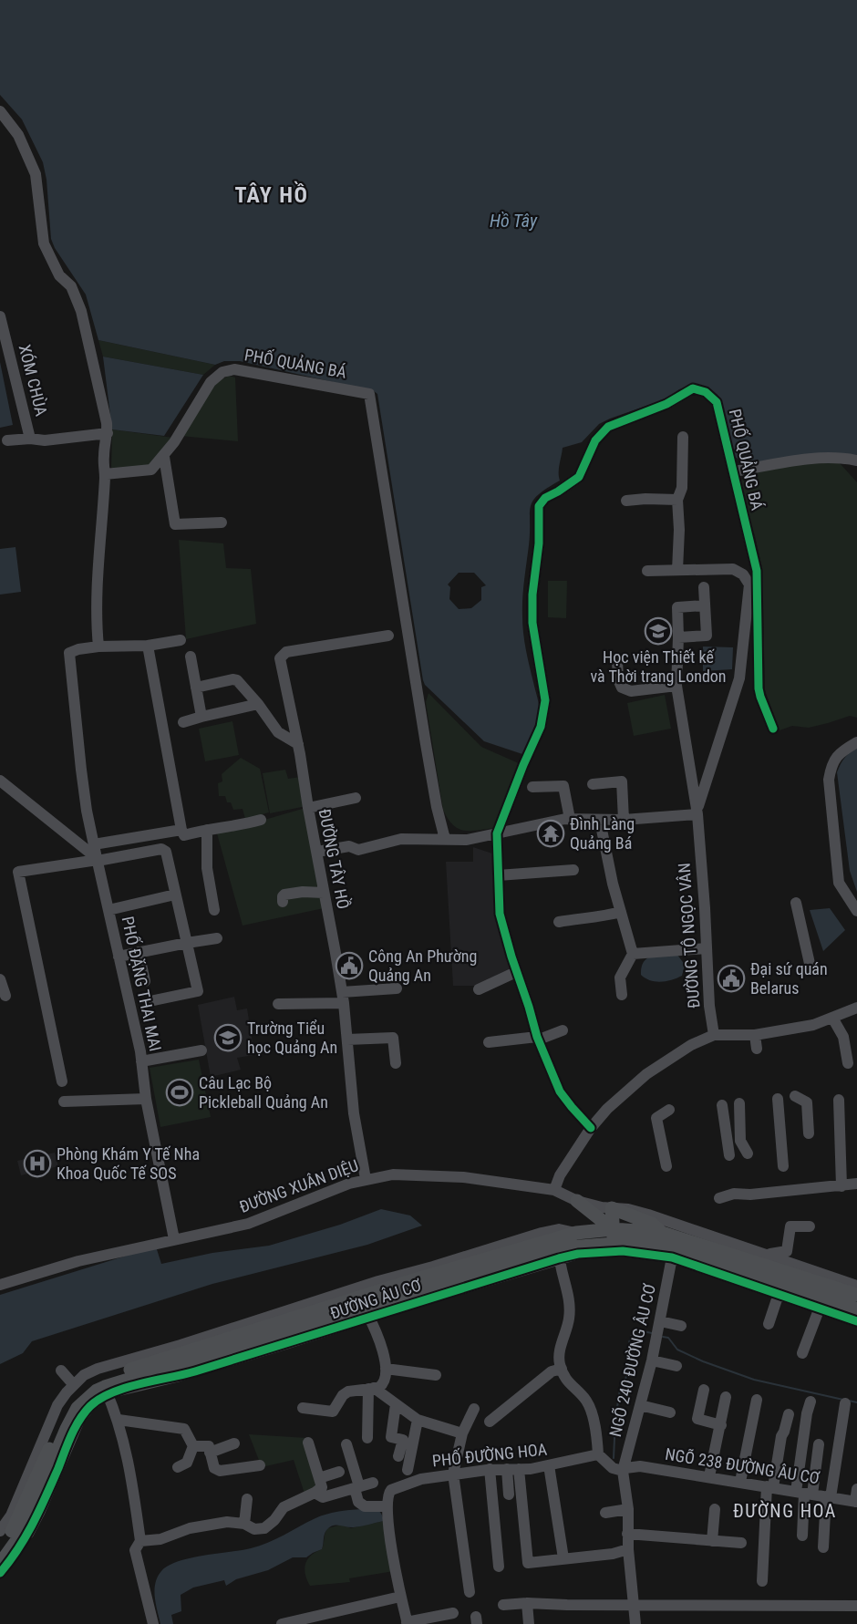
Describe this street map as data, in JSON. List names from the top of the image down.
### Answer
{
  "streets": {
    "main road": ["ĐƯỜNG ÂU CƠ"],
    "street": [
      "PHỐ QUẢNG BÁ",
      "XÓM CHÙA",
      "ĐƯỜNG TÂY HỒ",
      "ĐƯỜNG TÔ NGỌC VÂN",
      "PHỐ ĐẶNG THAI MAI",
      "ĐƯỜNG XUÂN DIỆU",
      "NGÕ 240 ĐƯỜNG ÂU CƠ",
      "PHỐ ĐƯỜNG HOA",
      "NGÕ 238 ĐƯỜNG ÂU CƠ"
    ]
  },
  "crossings": [
    ["ĐƯỜNG TÂY HỒ", "ĐƯỜNG XUÂN DIỆU"],
    ["PHỐ ĐẶNG THAI MAI", "ĐƯỜNG XUÂN DIỆU"],
    ["ĐƯỜNG ÂU CƠ", "NGÕ 240 ĐƯỜNG ÂU CƠ"],
    ["NGÕ 240 ĐƯỜNG ÂU CƠ", "NGÕ 238 ĐƯỜNG ÂU CƠ"]
  ],
  "districts": ["TÂY HỒ", "ĐƯỜNG HOA"],
  "water": ["Hồ Tây"],
  "places": {
    "school or university": ["Học viện Thiết kế và Thời trang London", "Trường Tiểu học Quảng An"],
    "temple": ["Đình Làng Quảng Bá"],
    "public building": ["Công An Phường Quảng An", "Đại sứ quán Belarus"],
    "sports": ["Câu Lạc Bộ Pickleball Quảng An"],
    "hospital": ["Phòng Khám Y Tế Nha Khoa Quốc Tế SOS"]
  }
}
